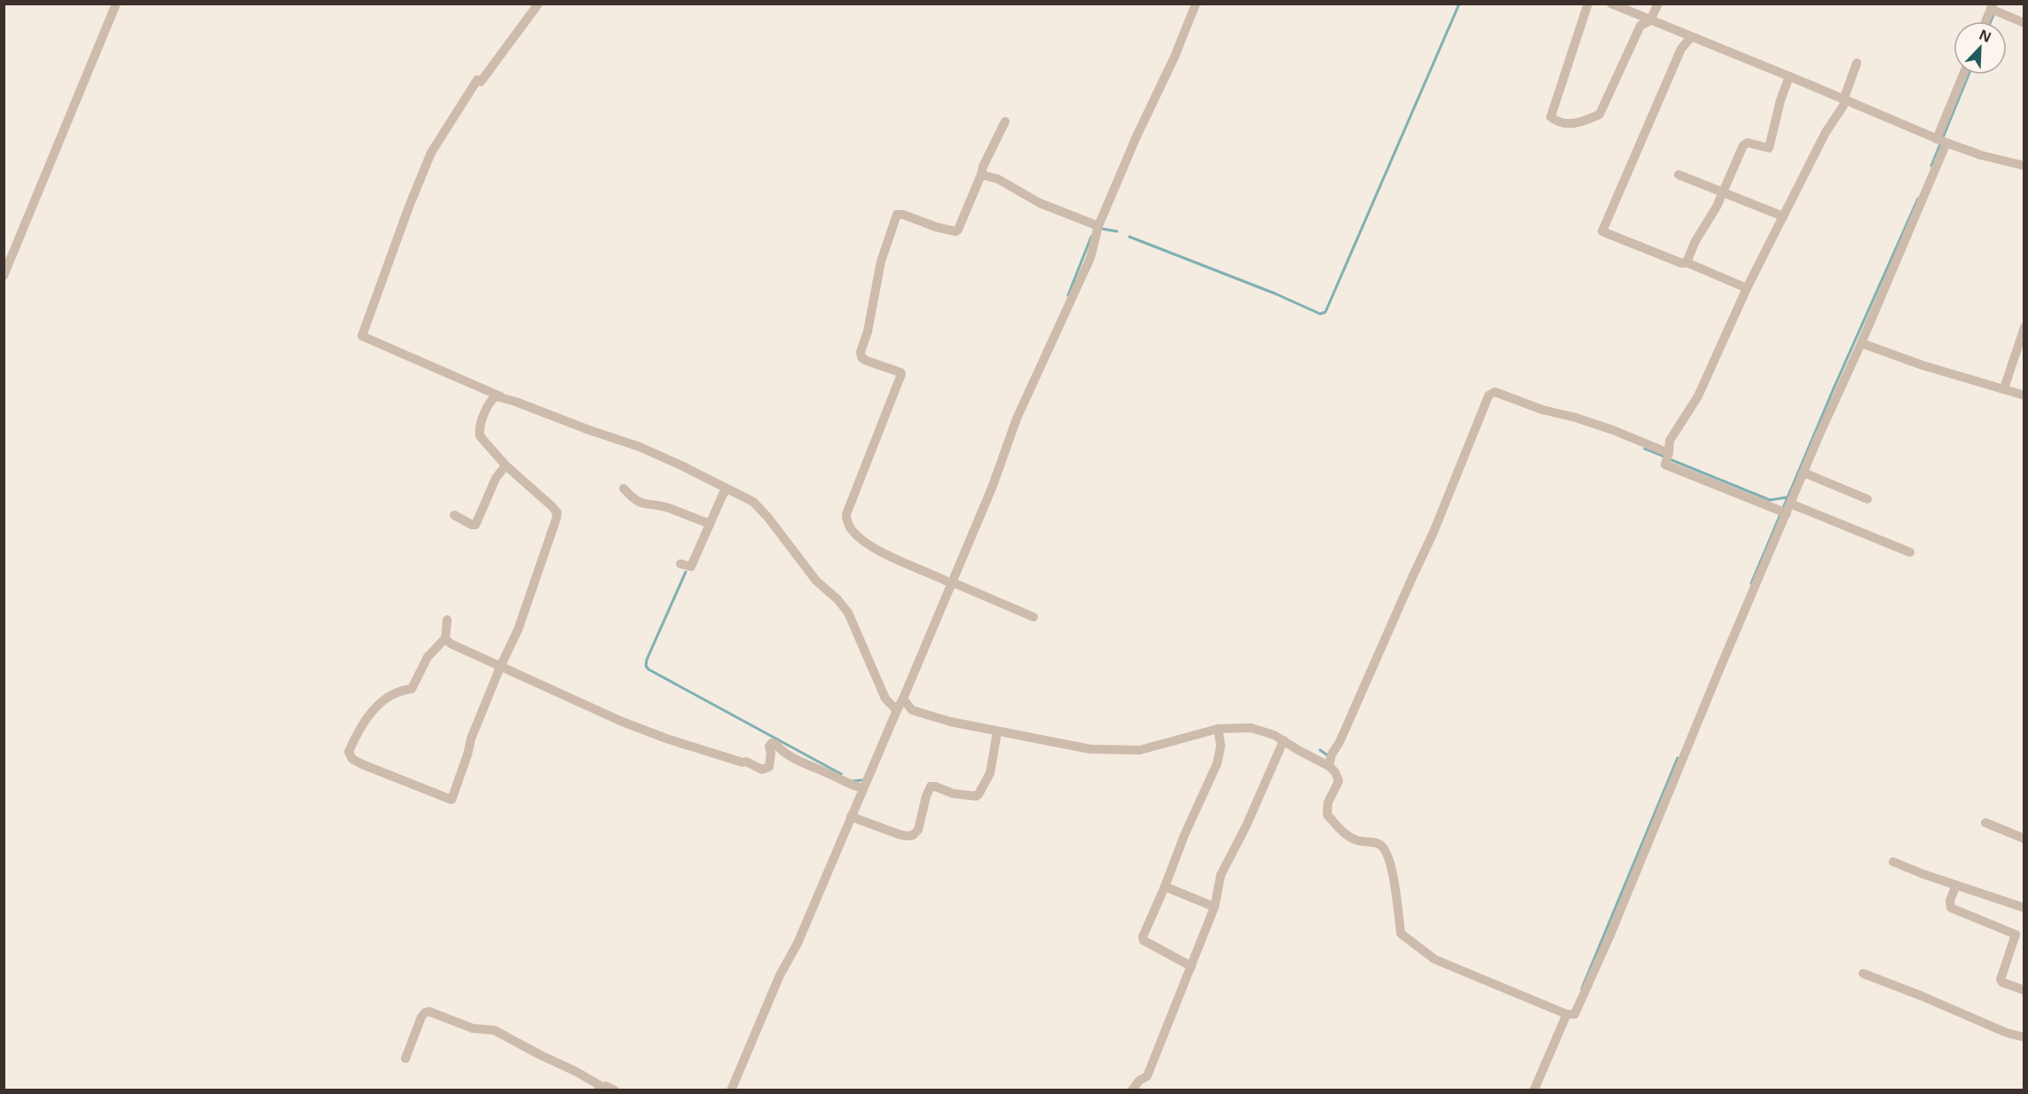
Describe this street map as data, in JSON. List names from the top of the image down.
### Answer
{
  "north": "top right"
}
